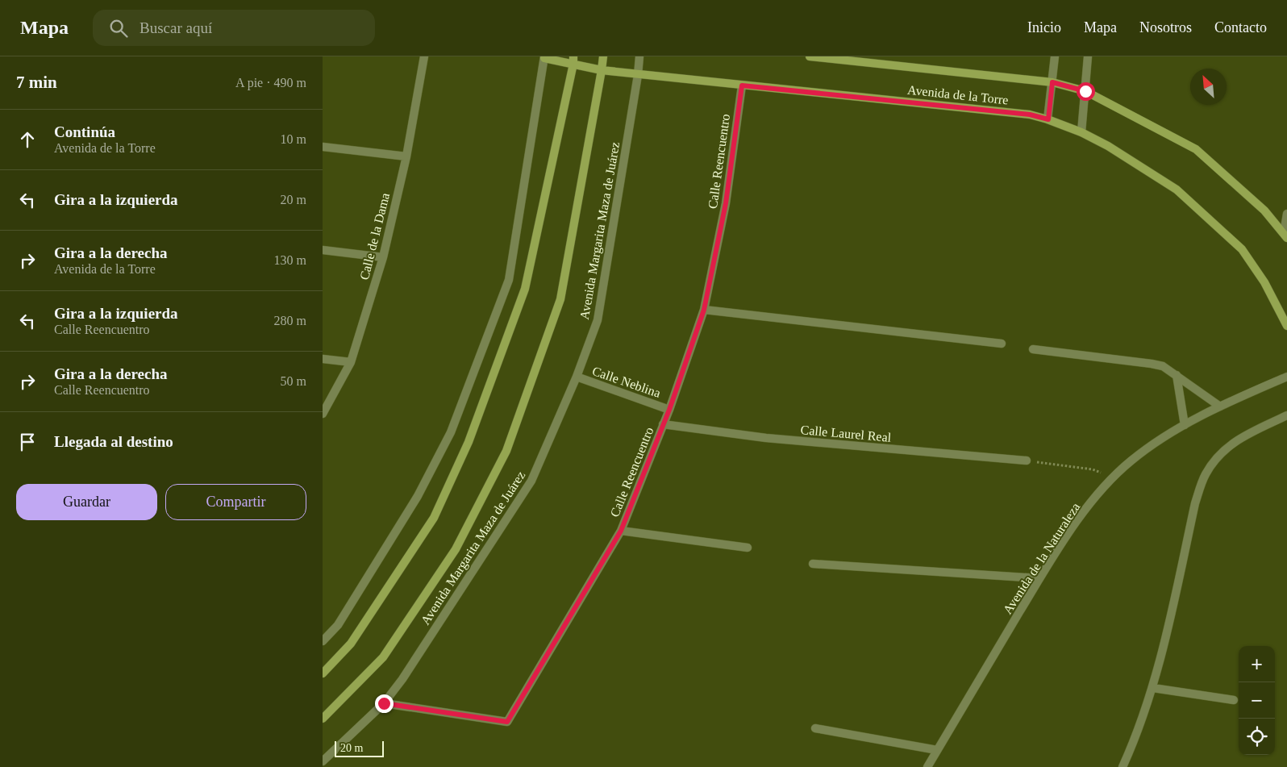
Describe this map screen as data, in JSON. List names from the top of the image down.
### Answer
{
  "streets": {
    "street": [
      "Avenida de la Torre",
      "Calle Reencuentro",
      "Avenida Margarita Maza de Juárez",
      "Calle de la Dama",
      "Calle Neblina",
      "Calle Laurel Real",
      "Avenida de la Naturaleza"
    ]
  },
  "crossings": [
    ["Avenida de la Torre", "Calle Reencuentro"],
    ["Avenida de la Torre", "Avenida Margarita Maza de Juárez"],
    ["Calle Reencuentro", "Avenida Margarita Maza de Juárez"],
    ["Calle Reencuentro", "Calle Neblina"],
    ["Calle Reencuentro", "Calle Laurel Real"],
    ["Avenida Margarita Maza de Juárez", "Calle Neblina"]
  ],
  "scale_bar": "20 m",
  "north": "top left",
  "page": {
    "header": "Mapa",
    "search": "Buscar aquí",
    "nav": [
      "Inicio",
      "Mapa",
      "Nosotros",
      "Contacto"
    ],
    "heading": ["7 min", "A pie · 490 m"],
    "list": [
      ["Continúa", "Avenida de la Torre", "10 m"],
      ["Gira a la izquierda", "20 m"],
      ["Gira a la derecha", "Avenida de la Torre", "130 m"],
      ["Gira a la izquierda", "Calle Reencuentro", "280 m"],
      ["Gira a la derecha", "Calle Reencuentro", "50 m"],
      "Llegada al destino"
    ],
    "buttons": ["Guardar", "Compartir"],
    "map_buttons": ["+", "−"],
    "scale": "20 m"
  }
}
